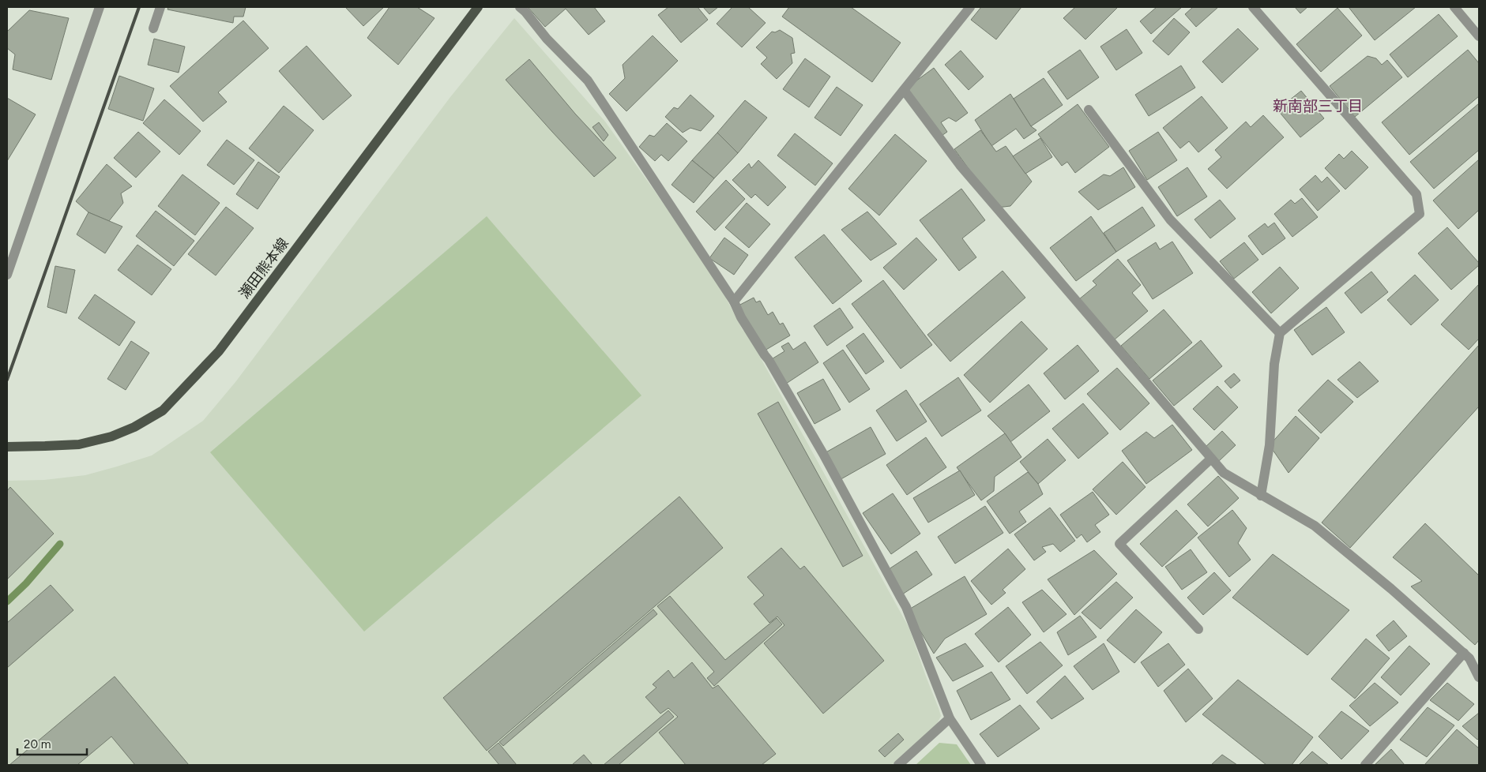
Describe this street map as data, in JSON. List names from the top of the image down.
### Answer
{
  "streets": {
    "main road": ["瀬田熊本線"]
  },
  "districts": ["新南部三丁目"],
  "scale_bar": "20 m"
}
